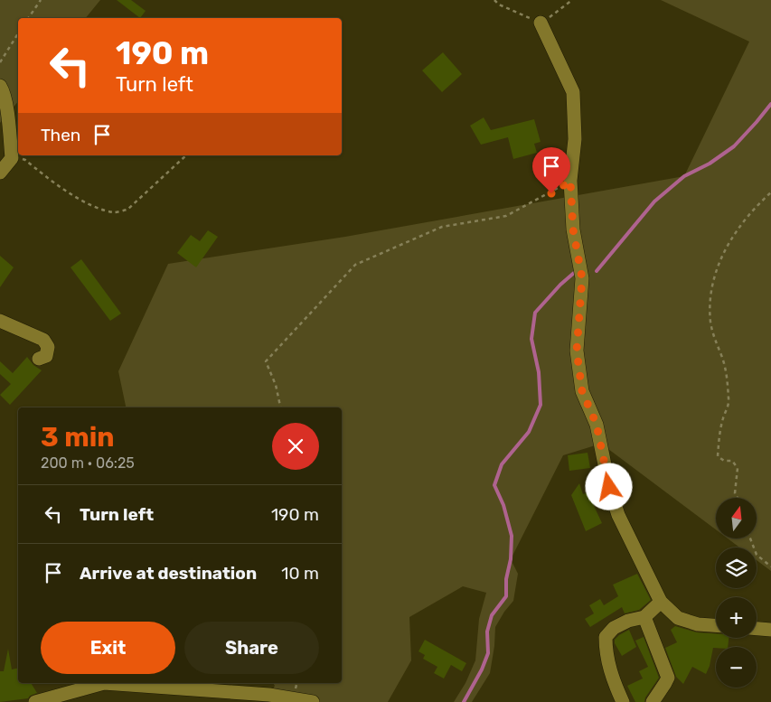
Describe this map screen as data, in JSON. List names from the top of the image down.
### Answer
{
  "north": "top",
  "page": {
    "turn": ["190 m", "Turn left"],
    "then": "Then",
    "heading": ["3 min", "200 m · 06:25"],
    "list": [
      {
        "name": "Turn left",
        "value": "190 m"
      },
      {
        "name": "Arrive at destination",
        "value": "10 m"
      }
    ],
    "map_buttons": ["+", "−"],
    "buttons": ["Exit", "Share"]
  }
}
